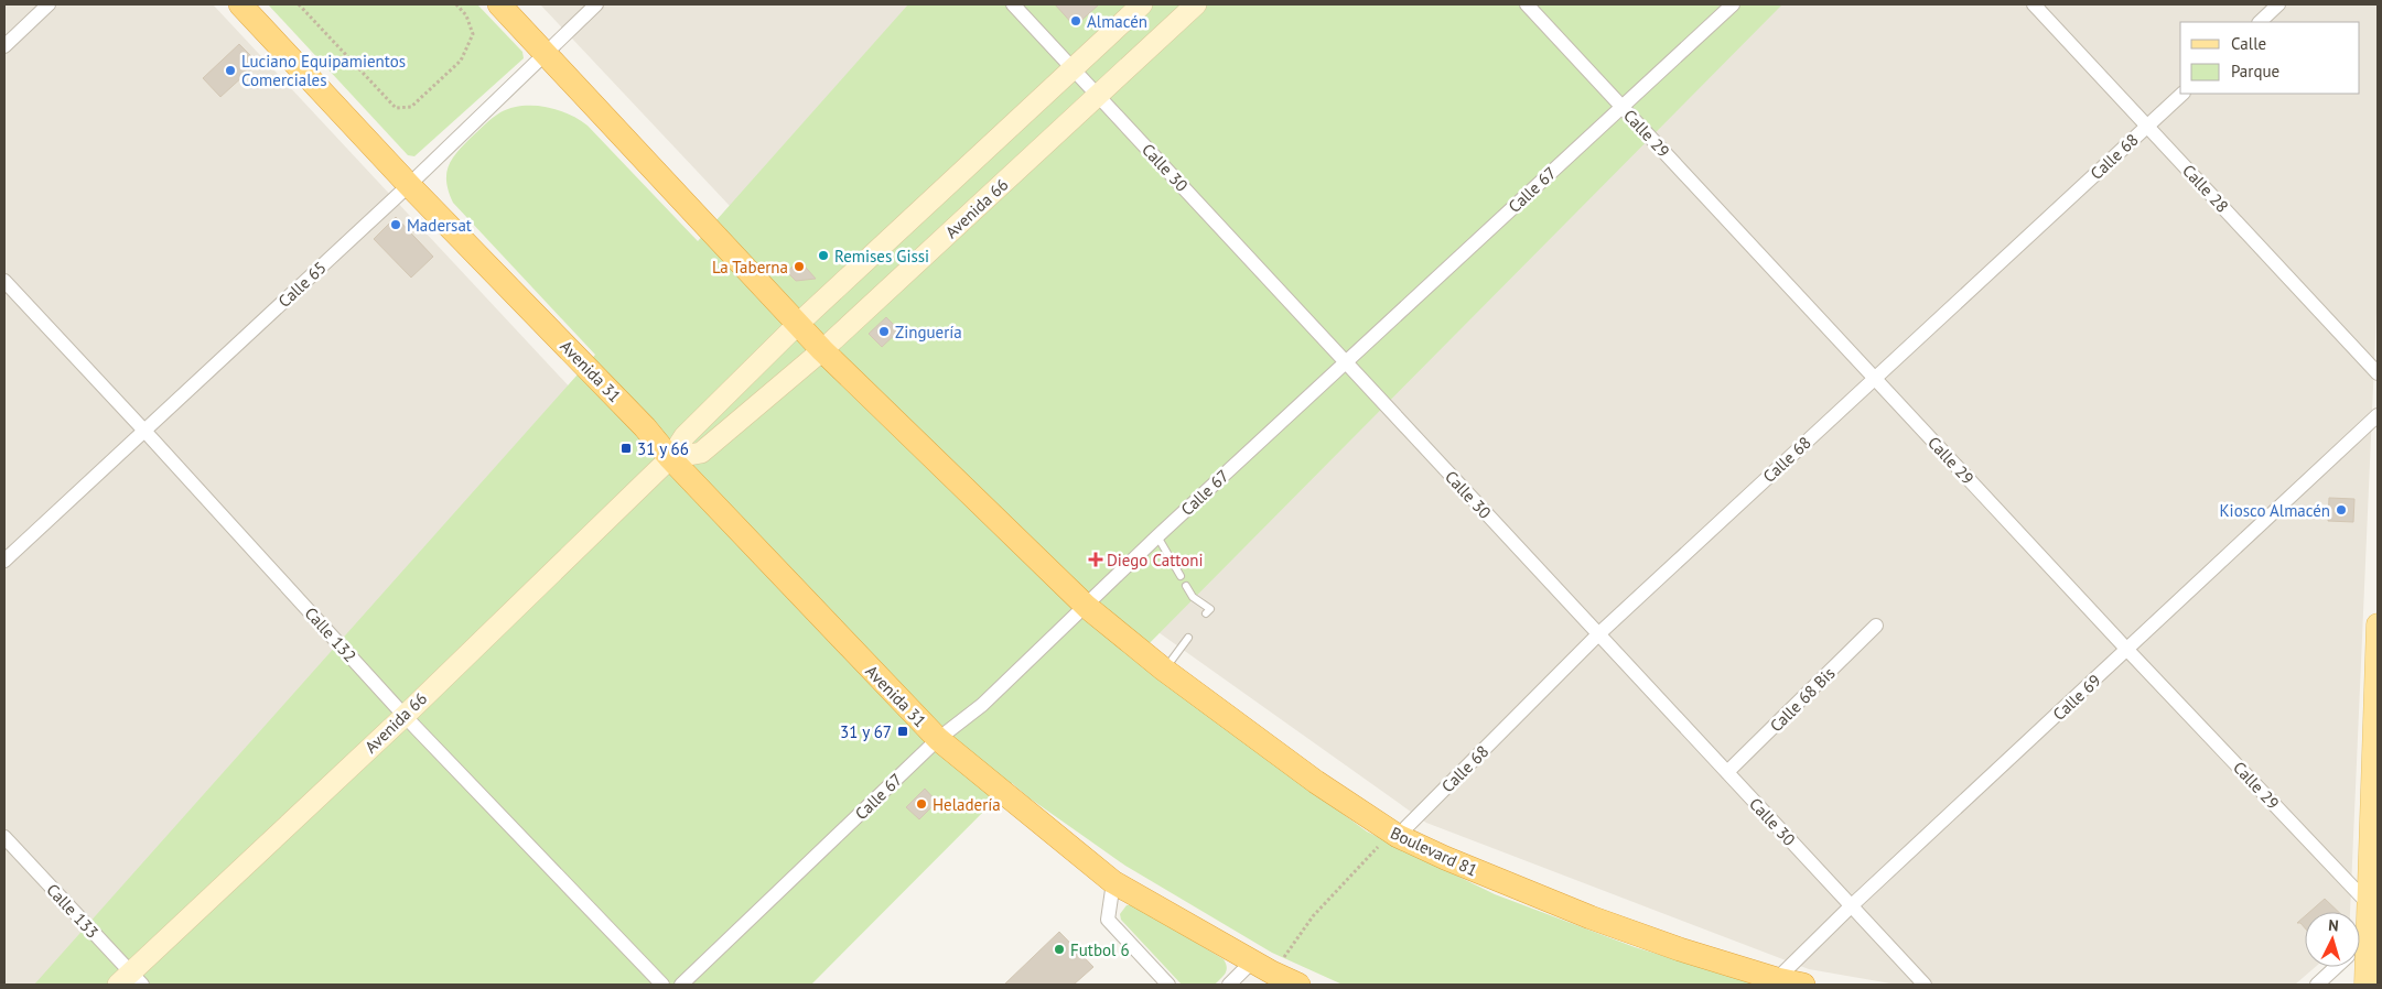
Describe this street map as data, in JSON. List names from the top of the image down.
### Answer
{
  "streets": {
    "highway": ["Avenida 31", "Boulevard 81"],
    "main road": ["Avenida 66"],
    "street": [
      "Calle 29",
      "Calle 68",
      "Calle 30",
      "Calle 28",
      "Calle 67",
      "Calle 65",
      "Calle 132",
      "Calle 69",
      "Calle 68 Bis",
      "Calle 133"
    ]
  },
  "crossings": [
    ["Calle 29", "Calle 68"],
    ["Calle 29", "Calle 67"],
    ["Calle 29", "Calle 69"],
    ["Calle 68", "Calle 30"],
    ["Calle 68", "Calle 28"],
    ["Calle 68", "Boulevard 81"],
    ["Calle 30", "Calle 67"],
    ["Calle 30", "Avenida 66"],
    ["Calle 30", "Calle 69"],
    ["Calle 30", "Calle 68 Bis"],
    ["Calle 67", "Avenida 31"],
    ["Calle 67", "Boulevard 81"],
    ["Avenida 66", "Avenida 31"],
    ["Avenida 66", "Calle 132"],
    ["Avenida 66", "Calle 133"],
    ["Calle 65", "Avenida 31"],
    ["Calle 65", "Calle 132"],
    ["Calle 69", "Boulevard 81"]
  ],
  "places": {
    "other": [
      "Almacén",
      "Luciano Equipamientos Comerciales",
      "Madersat",
      "Remises Gissi",
      "La Taberna",
      "Zinguería",
      "Kiosco Almacén",
      "Heladería",
      "Futbol 6"
    ],
    "transit": ["31 y 66", "31 y 67"],
    "health": ["Diego Cattoni"]
  },
  "legend": ["Calle", "Parque"],
  "north": "top"
}
